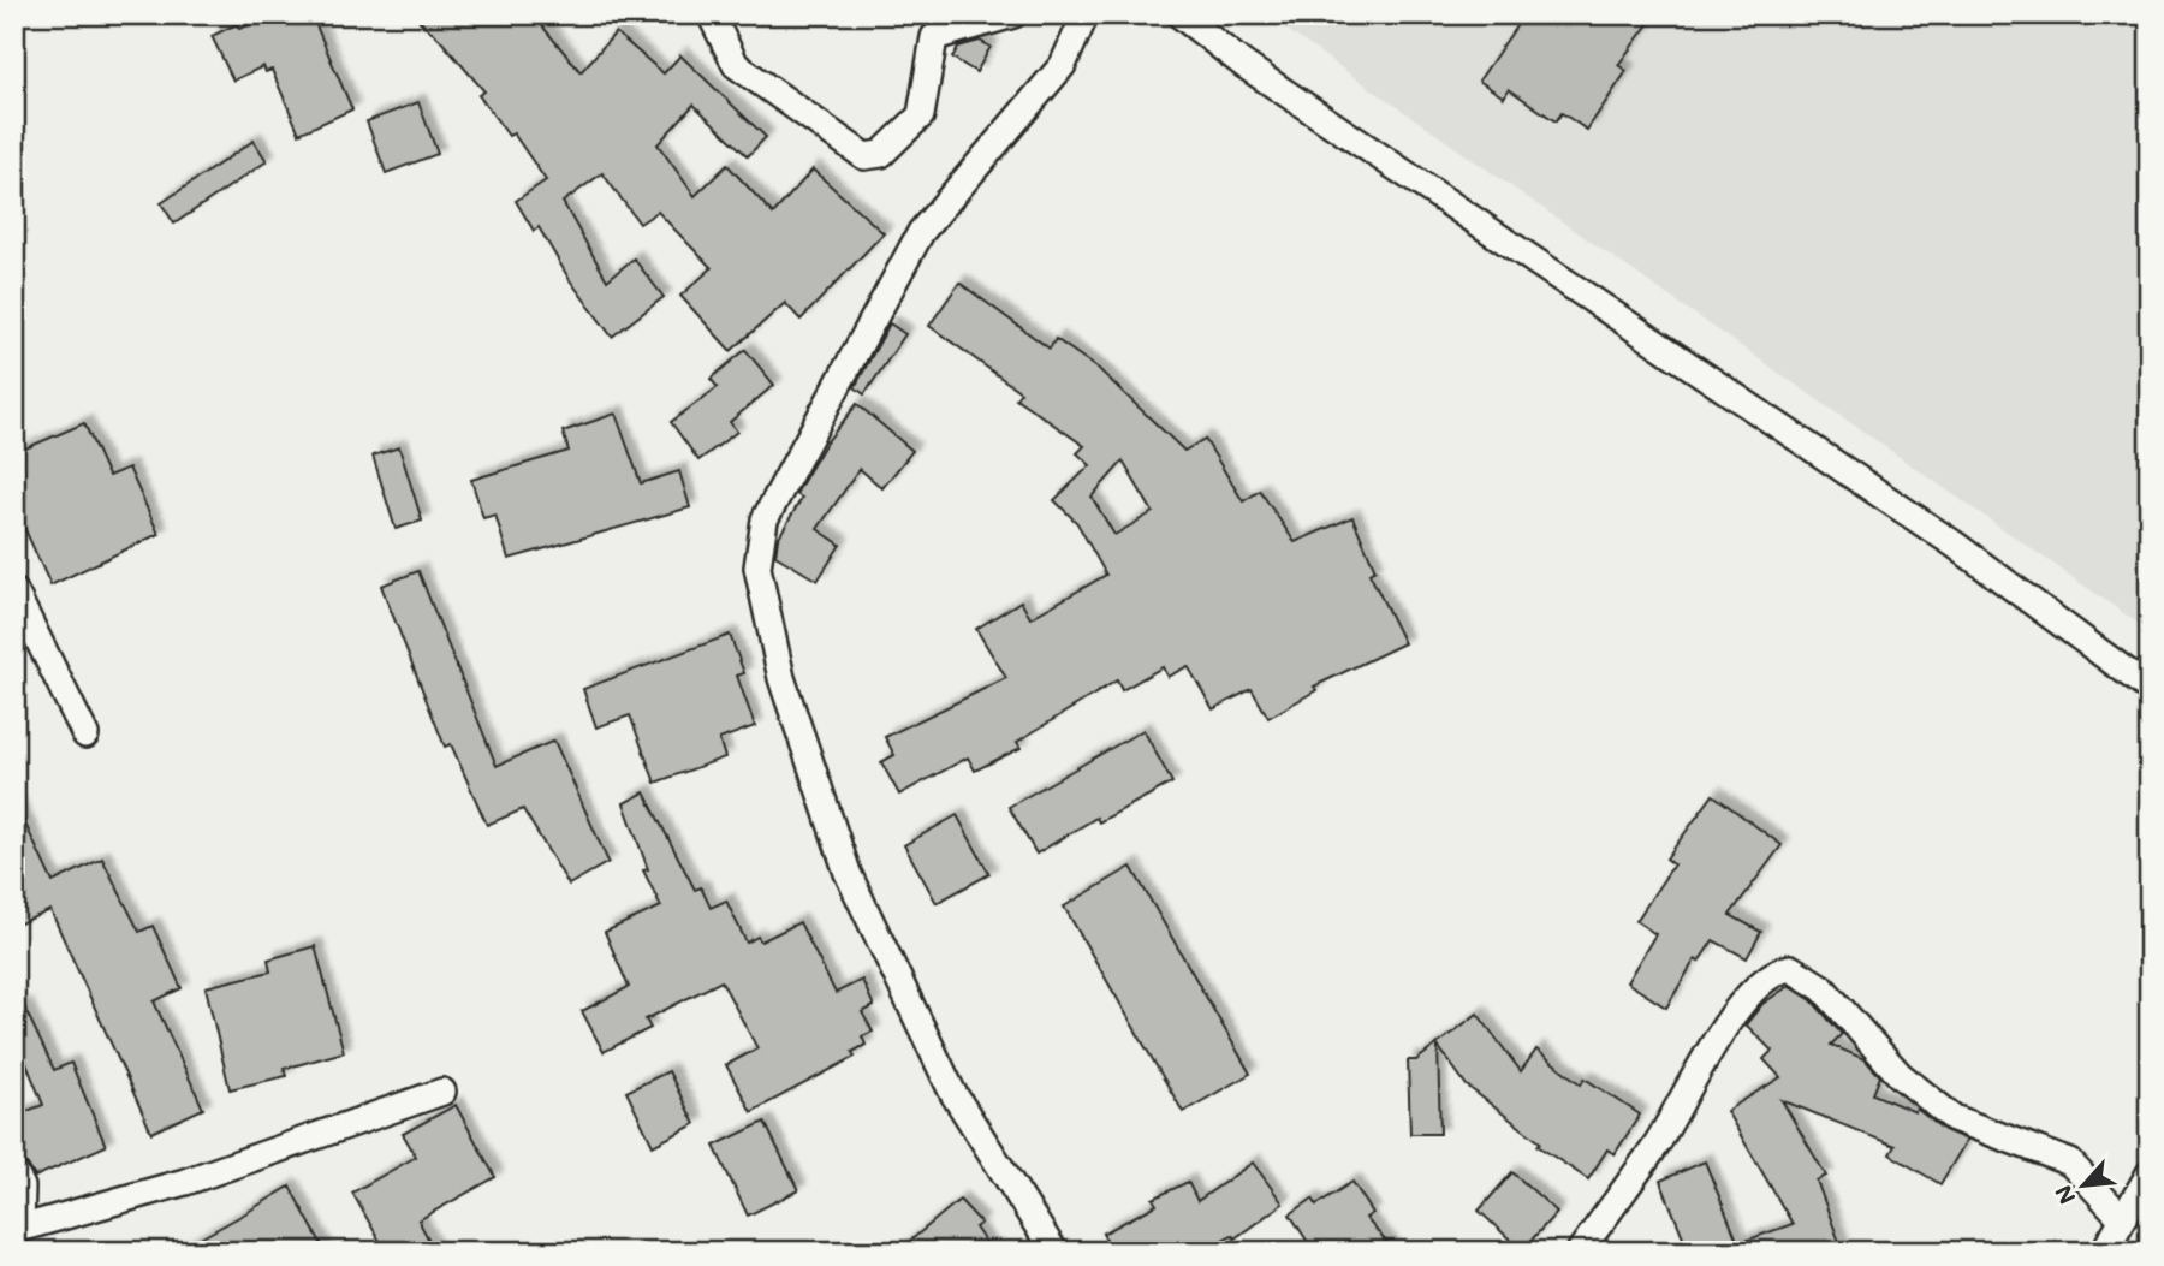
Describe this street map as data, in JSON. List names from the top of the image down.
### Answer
{
  "north": "bottom left"
}
